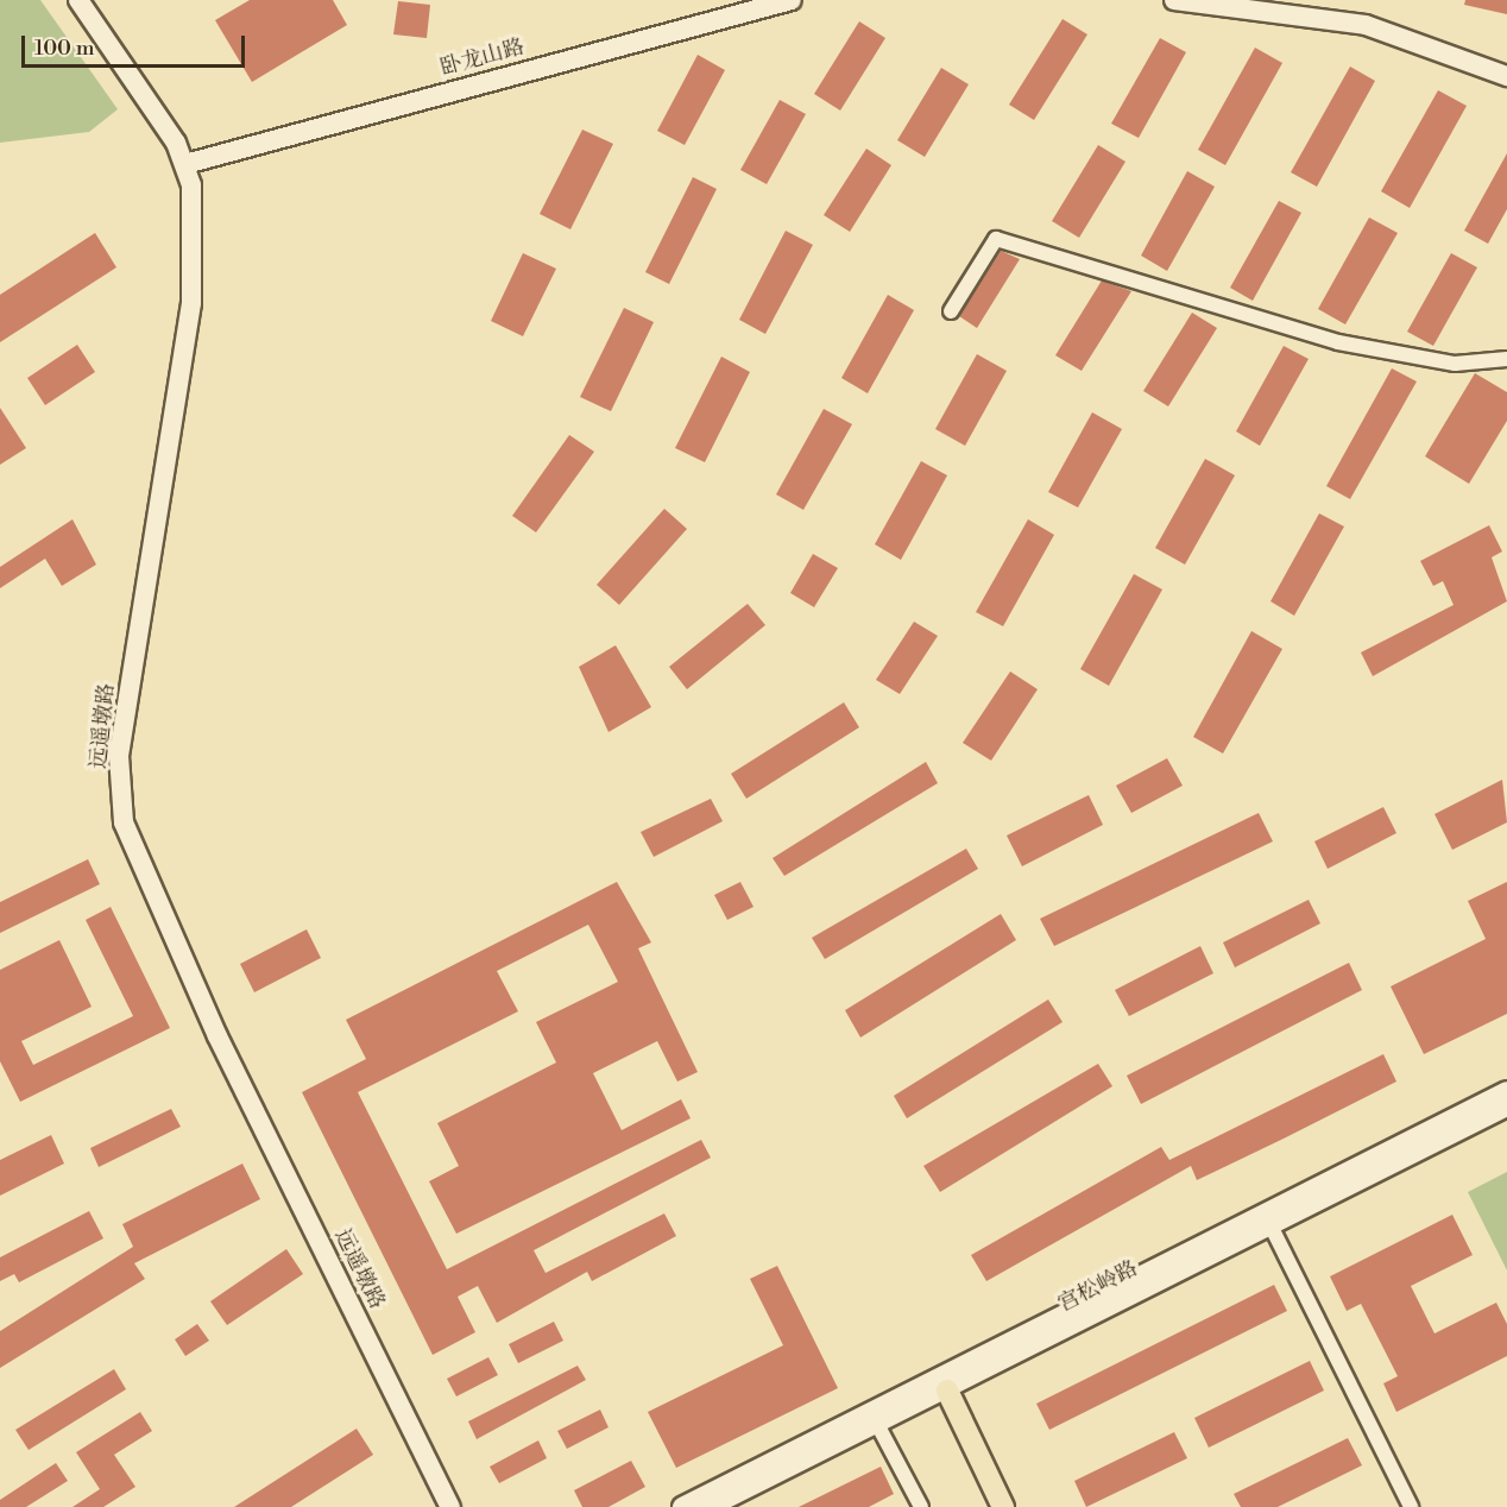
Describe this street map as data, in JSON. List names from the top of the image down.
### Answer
{
  "streets": {
    "street": ["卧龙山路", "远遥墩路", "宫松岭路"]
  },
  "crossings": [
    ["卧龙山路", "远遥墩路"]
  ],
  "scale_bar": "100 m"
}
